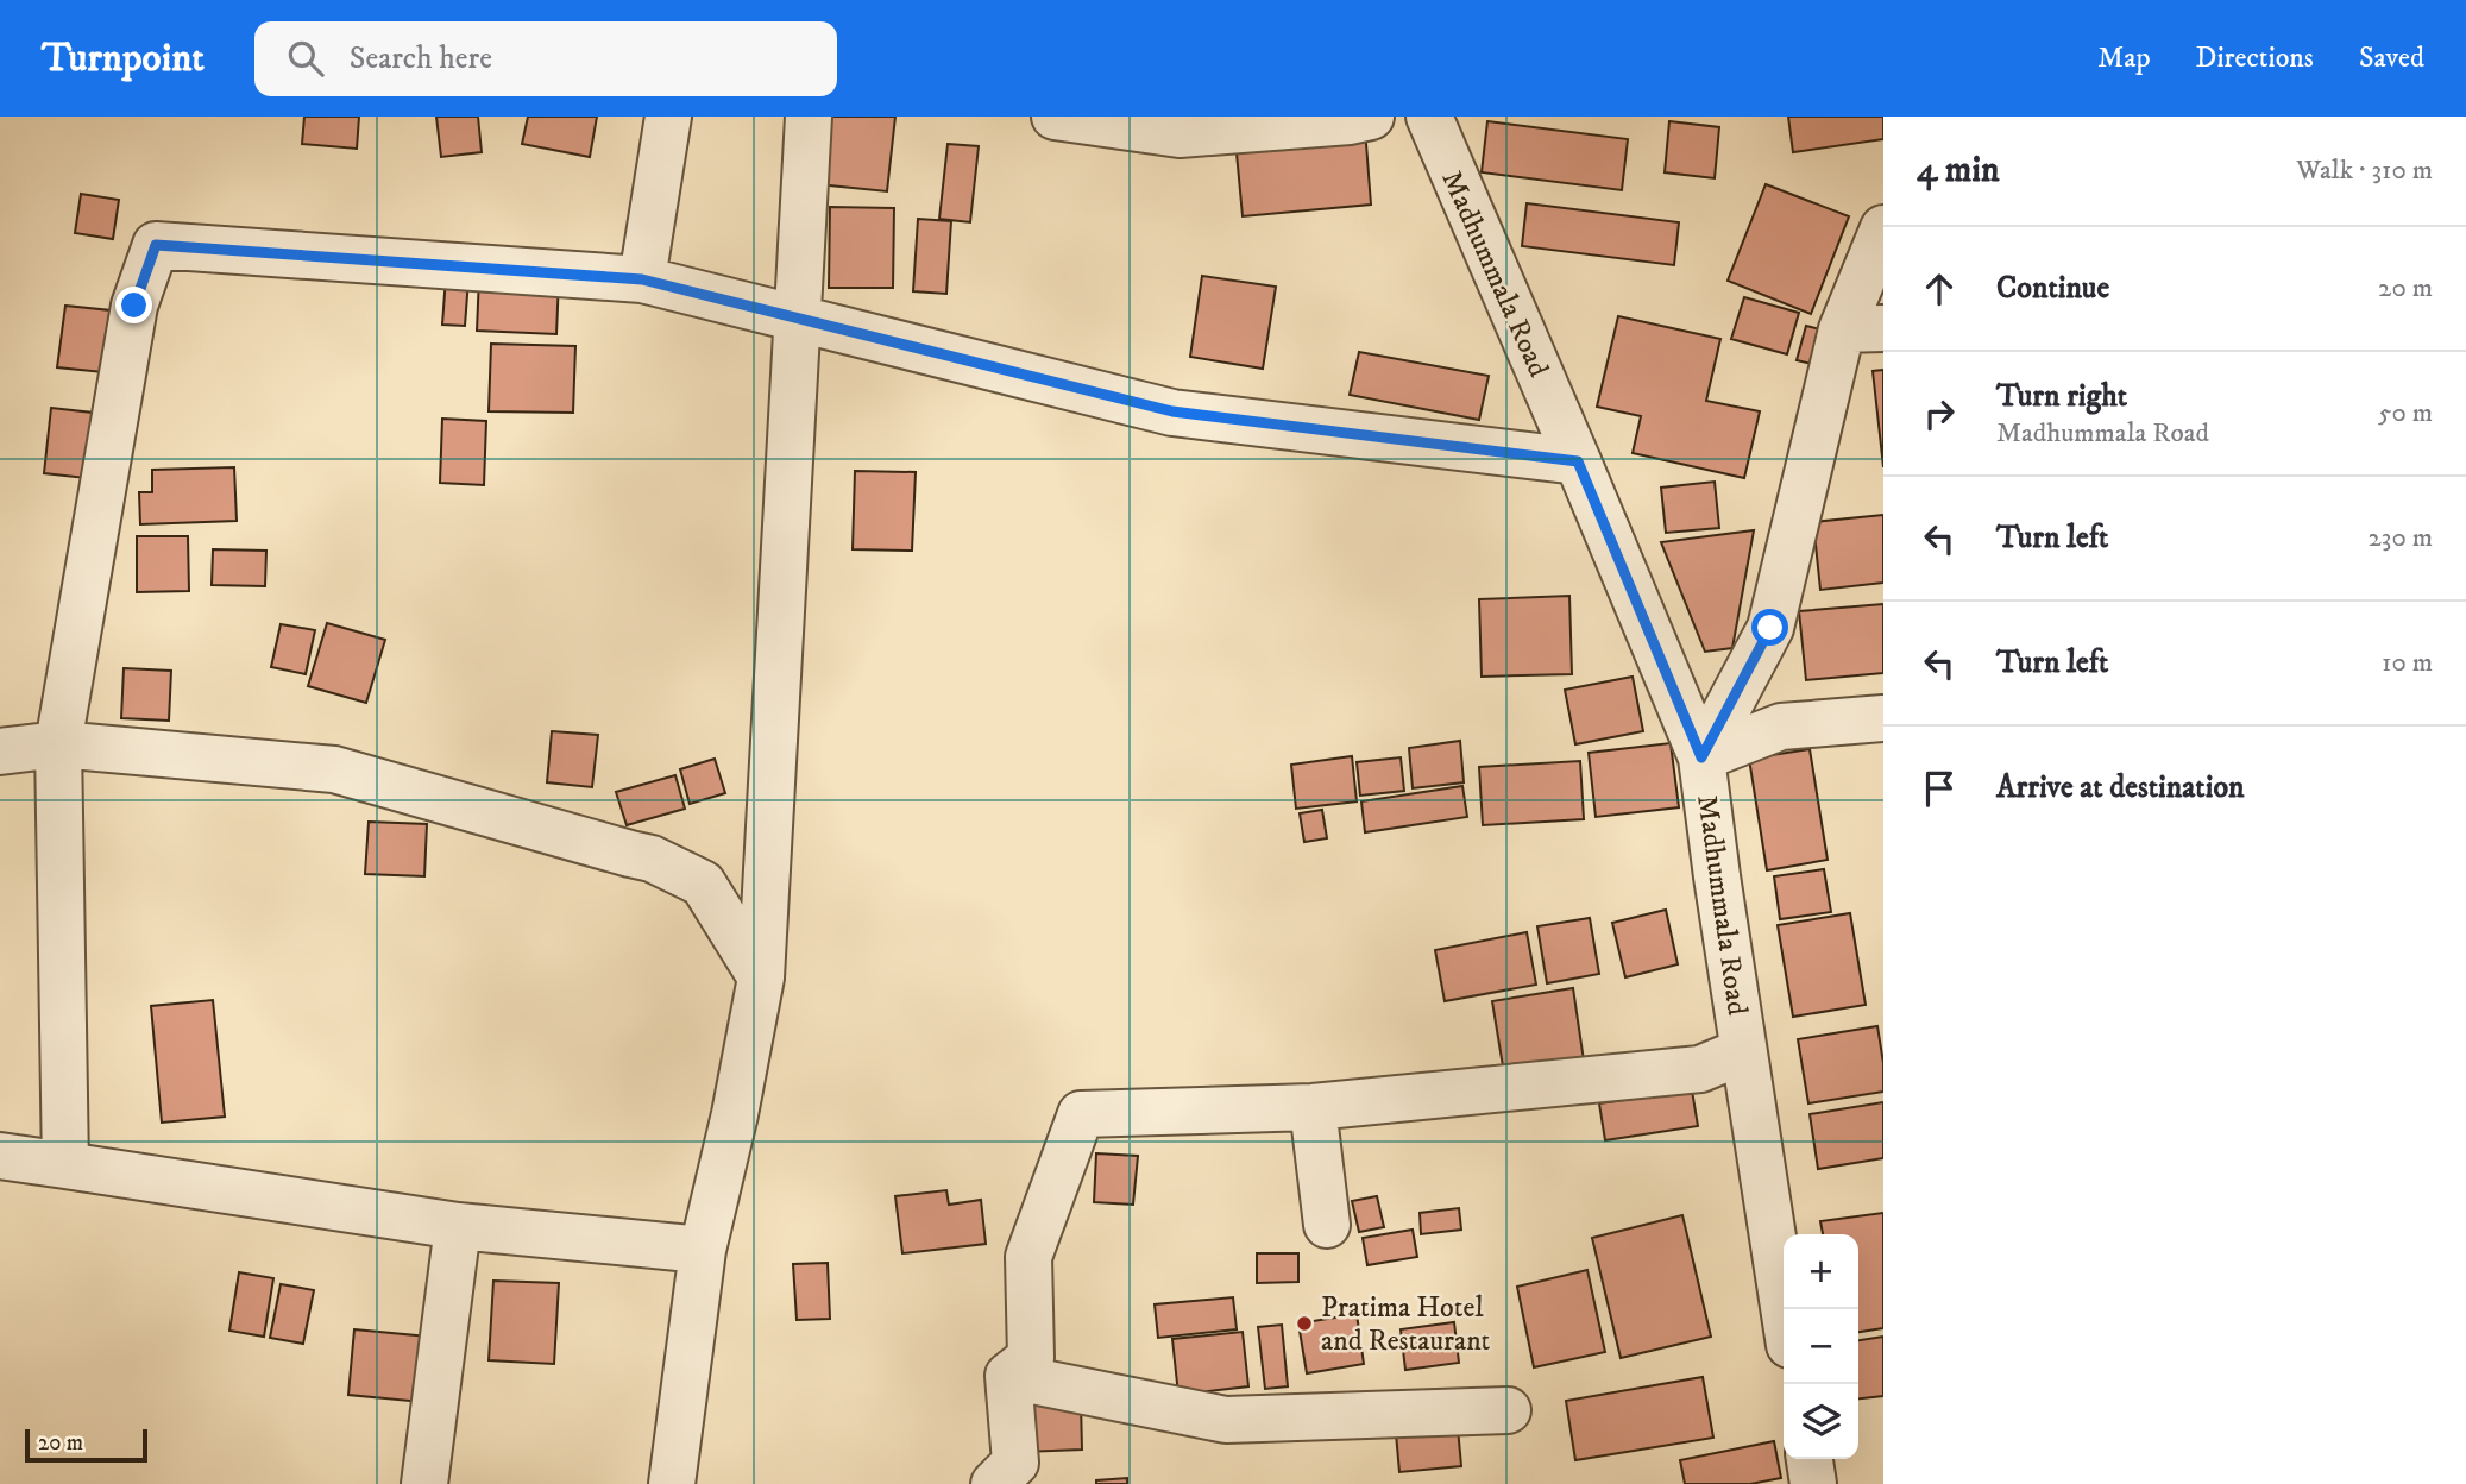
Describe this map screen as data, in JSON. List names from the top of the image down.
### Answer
{
  "streets": {
    "street": ["Madhummala Road"]
  },
  "places": ["Pratima Hotel and Restaurant"],
  "scale_bar": "20 m",
  "page": {
    "header": "Turnpoint",
    "search": "Search here",
    "nav": ["Map", "Directions", "Saved"],
    "heading": ["4 min", "Walk · 310 m"],
    "list": [
      ["Continue", "20 m"],
      ["Turn right", "Madhummala Road", "50 m"],
      ["Turn left", "230 m"],
      ["Turn left", "10 m"],
      "Arrive at destination"
    ],
    "map_buttons": ["+", "−"],
    "scale": "20 m"
  }
}
